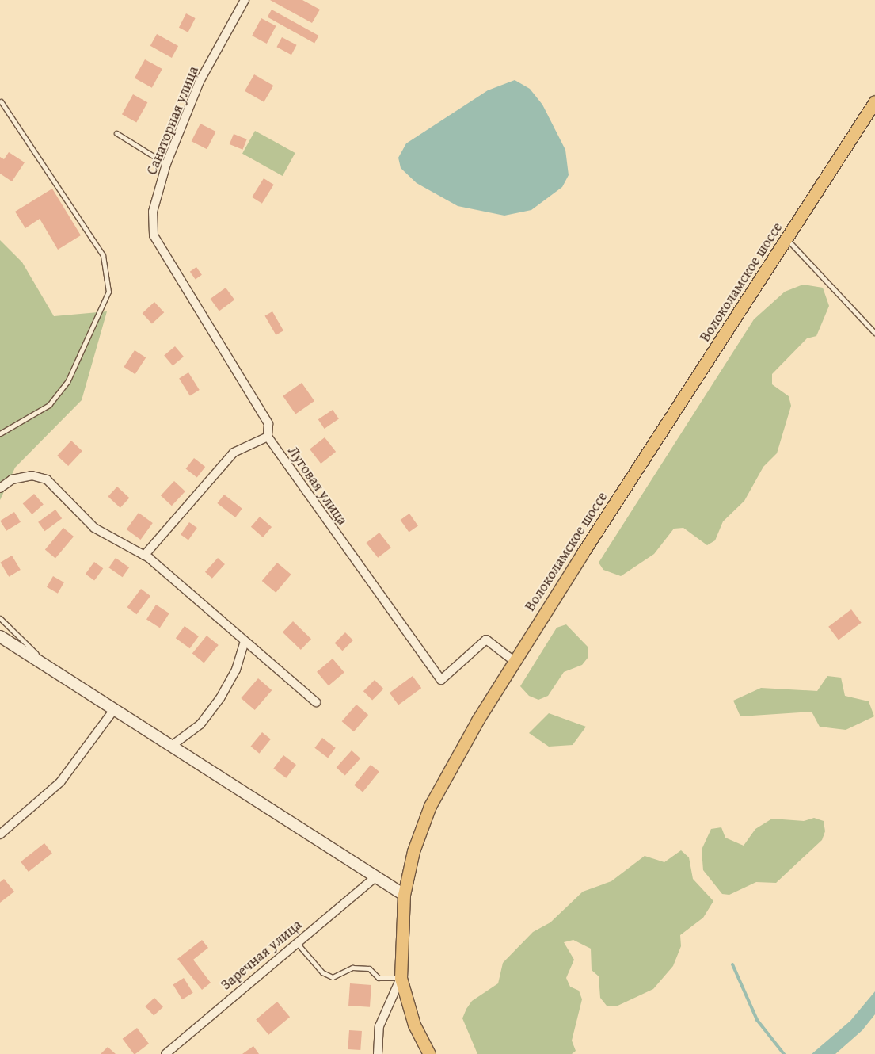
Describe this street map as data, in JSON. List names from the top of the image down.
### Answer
{
  "streets": {
    "main road": ["Волоколамское шоссе"],
    "street": ["Санаторная улица", "Луговая улица", "Заречная улица"]
  },
  "crossings": [
    ["Санаторная улица", "Луговая улица"],
    ["Волоколамское шоссе", "Луговая улица"]
  ]
}
